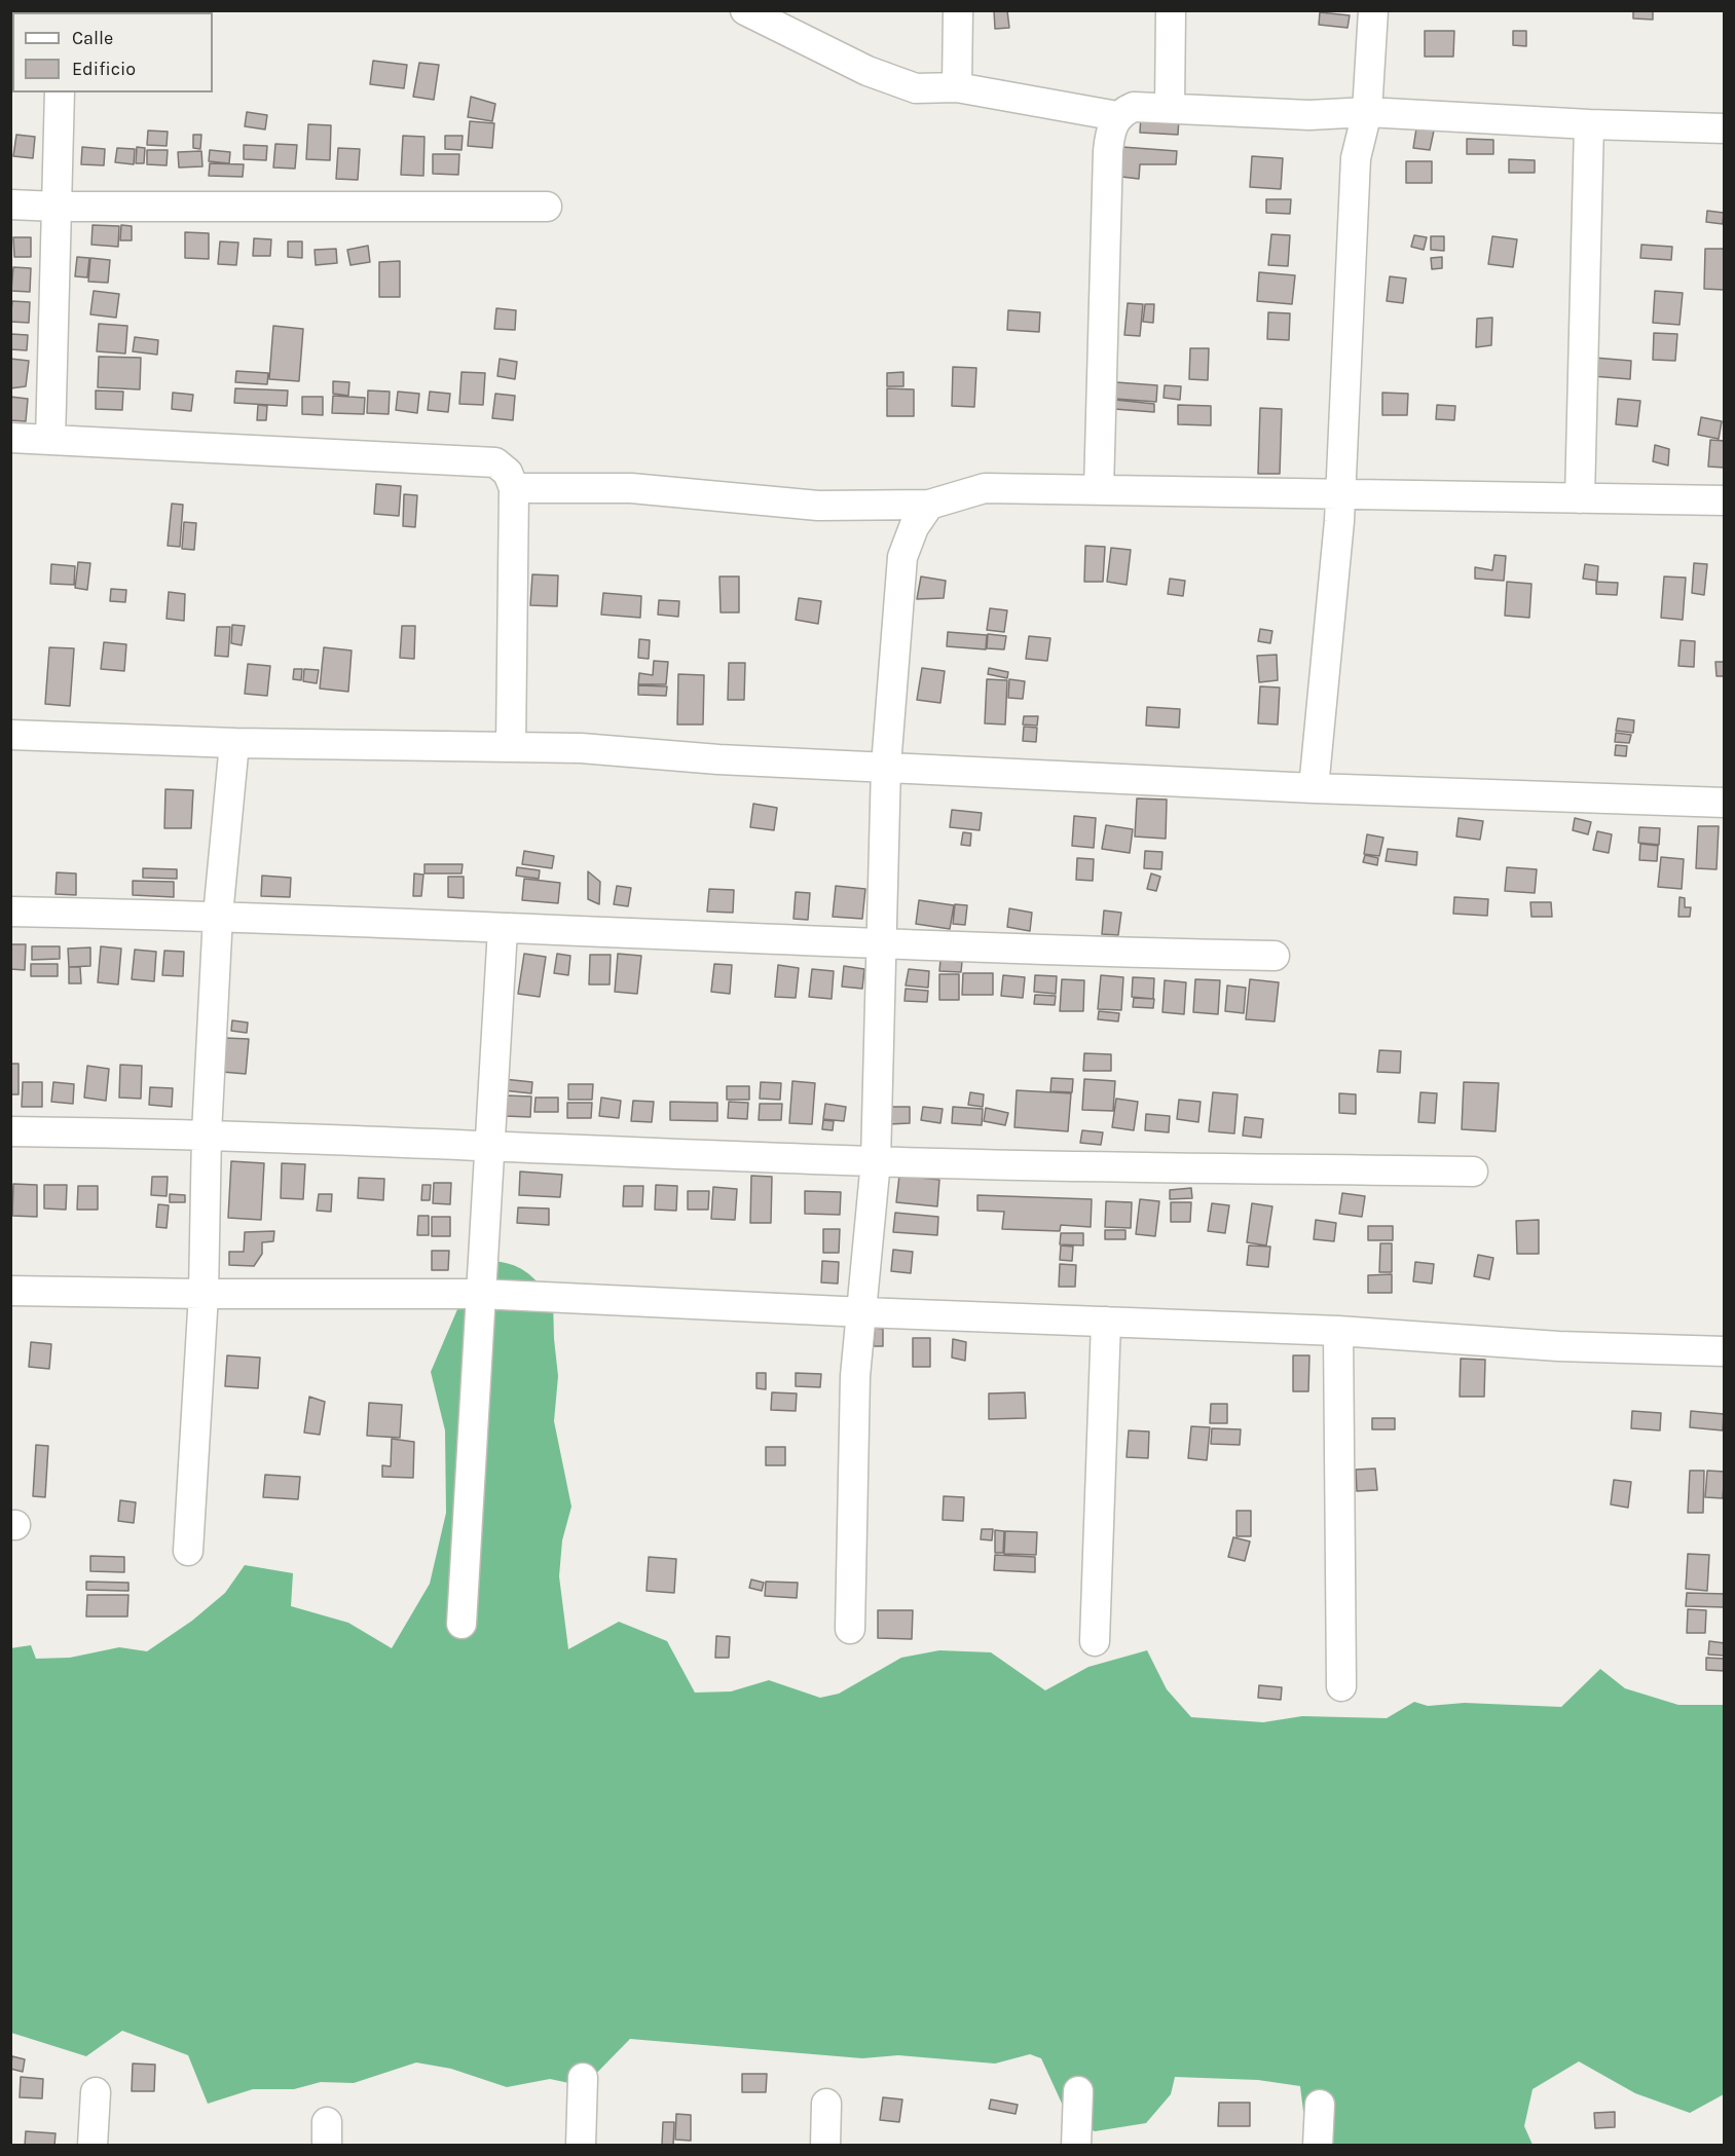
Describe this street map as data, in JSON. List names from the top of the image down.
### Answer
{
  "legend": ["Calle", "Edificio"]
}
